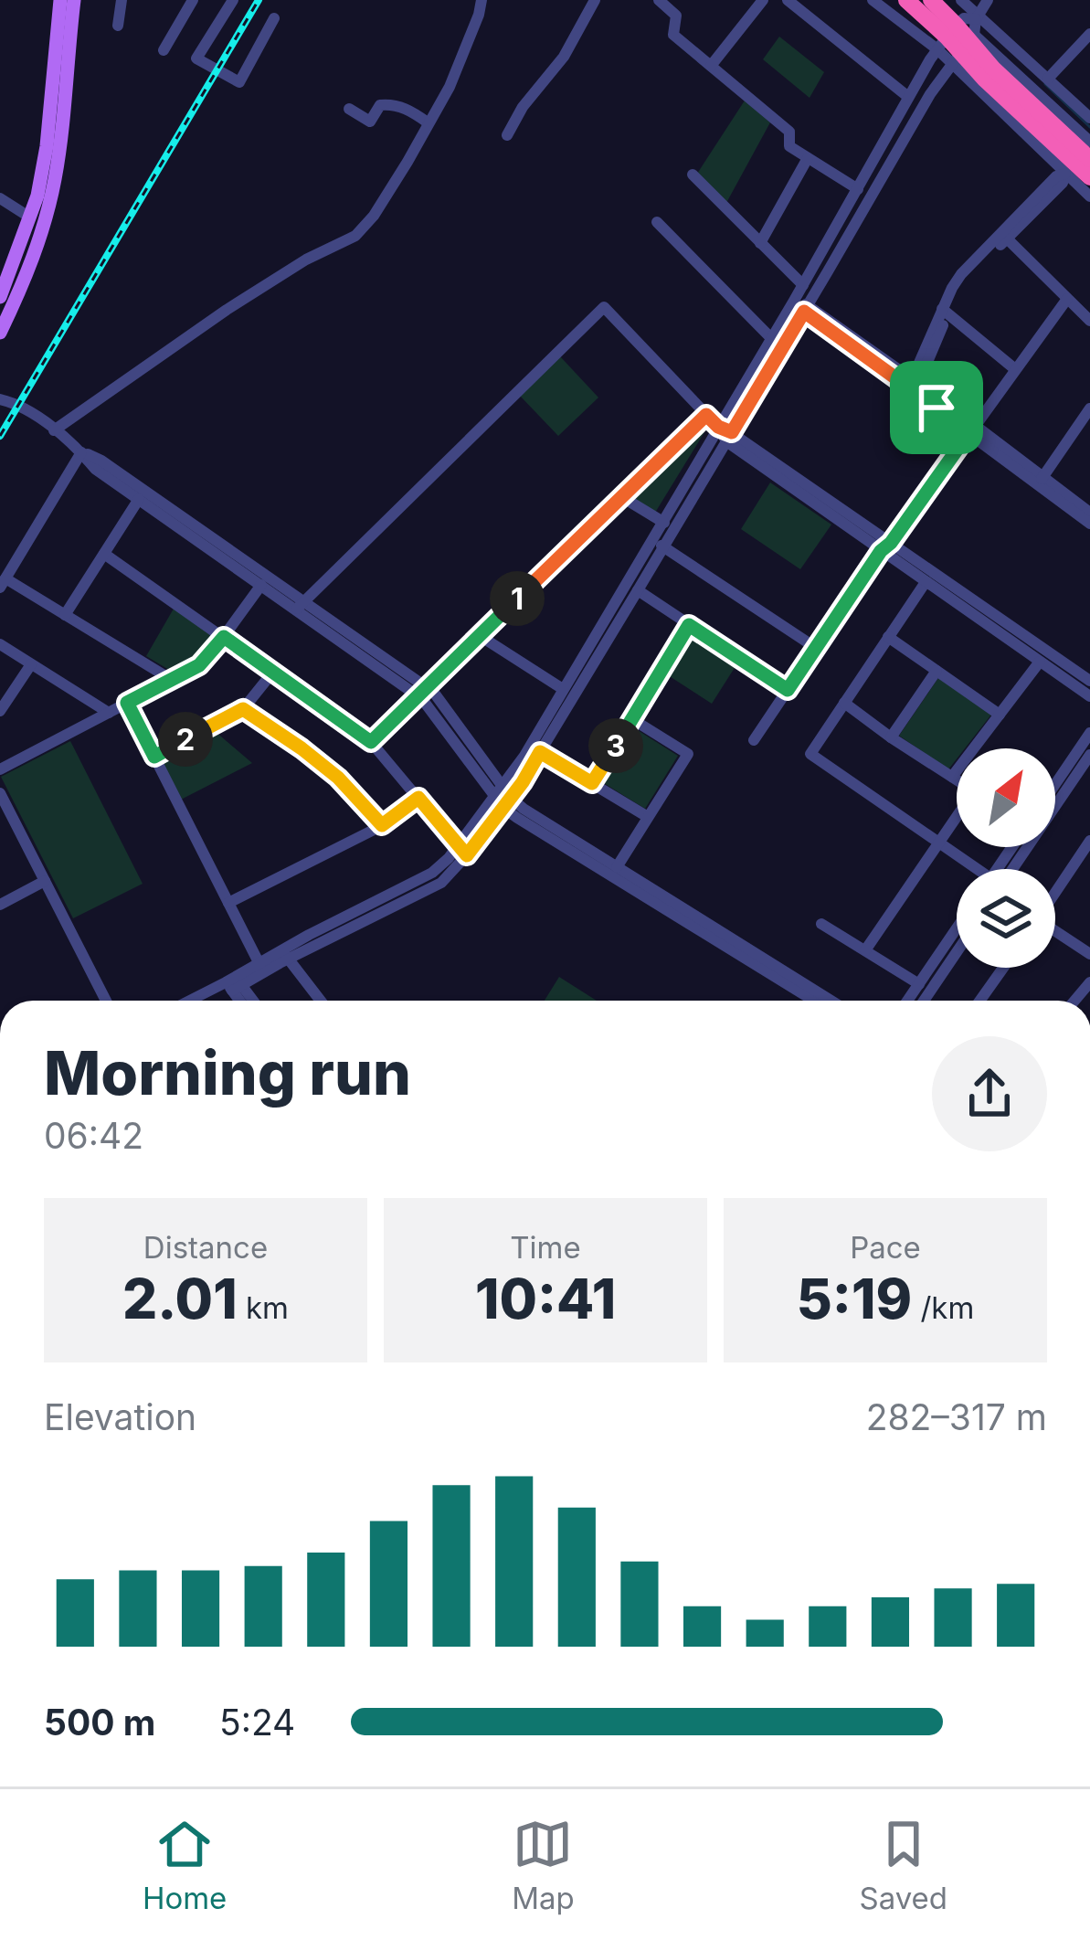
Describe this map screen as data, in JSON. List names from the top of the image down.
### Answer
{
  "north": "top right",
  "page": {
    "pins": ["1", "2", "3"],
    "heading": ["Morning run", "06:42"],
    "stats": [
      ["Distance", "2.01 km"],
      ["Time", "10:41"],
      ["Pace", "5:19 /km"]
    ],
    "chart": ["Elevation", "282–317 m"],
    "list": [
      {
        "name": "500 m",
        "note": "5:24"
      }
    ],
    "tabs": ["Home", "Map", "Saved"]
  }
}
